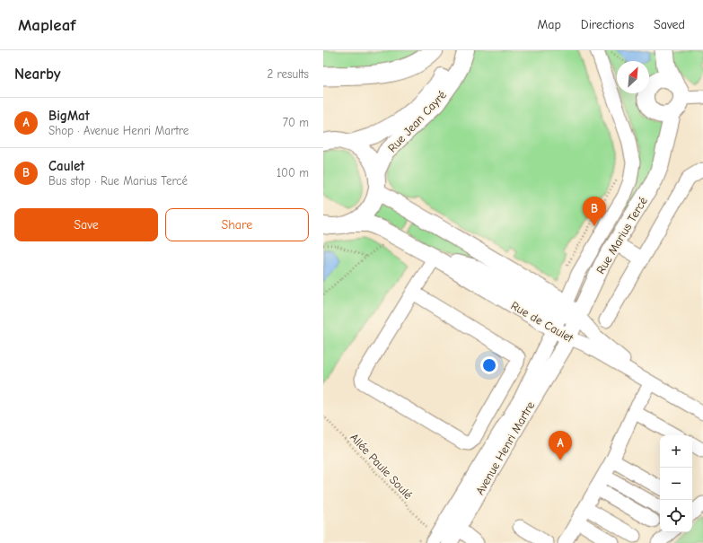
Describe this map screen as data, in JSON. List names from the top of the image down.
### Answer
{
  "streets": {
    "main road": [
      "Rue Jean Cayré",
      "Rue Marius Tercé",
      "Rue de Caulet",
      "Avenue Henri Martre"
    ],
    "path": ["Allée Paule Soulé"]
  },
  "crossings": [
    ["Rue Marius Tercé", "Rue de Caulet"],
    ["Rue Marius Tercé", "Avenue Henri Martre"]
  ],
  "north": "top right",
  "page": {
    "header": "Mapleaf",
    "nav": ["Map", "Directions", "Saved"],
    "heading": ["Nearby", "2 results"],
    "list": [
      {
        "mark": "A",
        "name": "BigMat",
        "note": "Shop · Avenue Henri Martre",
        "value": "70 m"
      },
      {
        "mark": "B",
        "name": "Caulet",
        "note": "Bus stop · Rue Marius Tercé",
        "value": "100 m"
      }
    ],
    "pins": ["B", "A"],
    "buttons": ["Save", "Share"],
    "map_buttons": ["+", "−"]
  }
}
